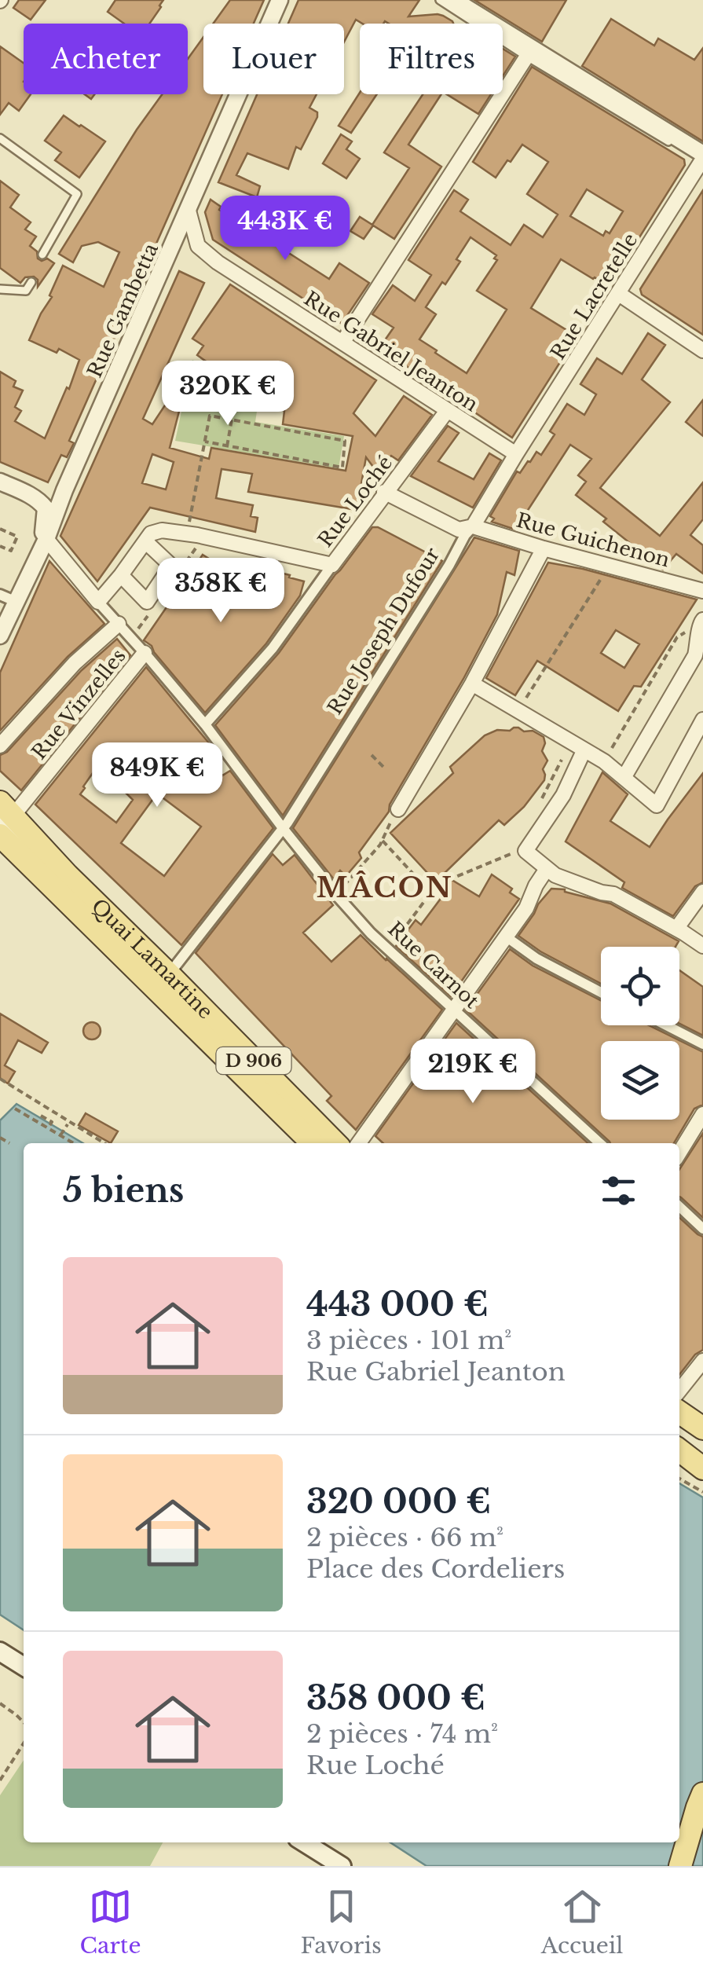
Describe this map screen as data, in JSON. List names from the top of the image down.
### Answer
{
  "streets": {
    "main road": ["Quai Lamartine", "D 906"],
    "street": [
      "Rue Lacretelle",
      "Rue Gambetta",
      "Rue Gabriel Jeanton",
      "Rue Loché",
      "Rue Guichenon",
      "Rue Joseph Dufour",
      "Rue Vinzelles",
      "Rue Carnot"
    ]
  },
  "crossings": [
    ["Rue Lacretelle", "Rue Gabriel Jeanton"],
    ["Rue Lacretelle", "Rue Joseph Dufour"],
    ["Rue Gambetta", "Rue Gabriel Jeanton"],
    ["Rue Gambetta", "Rue Carnot"],
    ["Rue Gabriel Jeanton", "Rue Loché"],
    ["Rue Gabriel Jeanton", "Rue Joseph Dufour"],
    ["Rue Loché", "Rue Guichenon"],
    ["Rue Loché", "Rue Carnot"],
    ["Rue Guichenon", "Rue Joseph Dufour"],
    ["Rue Joseph Dufour", "Quai Lamartine"],
    ["Rue Joseph Dufour", "Rue Carnot"],
    ["Rue Vinzelles", "Quai Lamartine"],
    ["Rue Vinzelles", "Rue Carnot"]
  ],
  "districts": ["MÂCON"],
  "page": {
    "chip": ["Acheter", "Louer", "Filtres"],
    "price": [
      "443K €",
      "320K €",
      "358K €",
      "849K €",
      "219K €"
    ],
    "heading": "5 biens",
    "list": [
      {
        "name": "443 000 €",
        "note": "3 pièces · 101 m² · Rue Gabriel Jeanton"
      },
      {
        "name": "320 000 €",
        "note": "2 pièces · 66 m² · Place des Cordeliers"
      },
      {
        "name": "358 000 €",
        "note": "2 pièces · 74 m² · Rue Loché"
      }
    ],
    "tabs": ["Carte", "Favoris", "Accueil"]
  }
}
